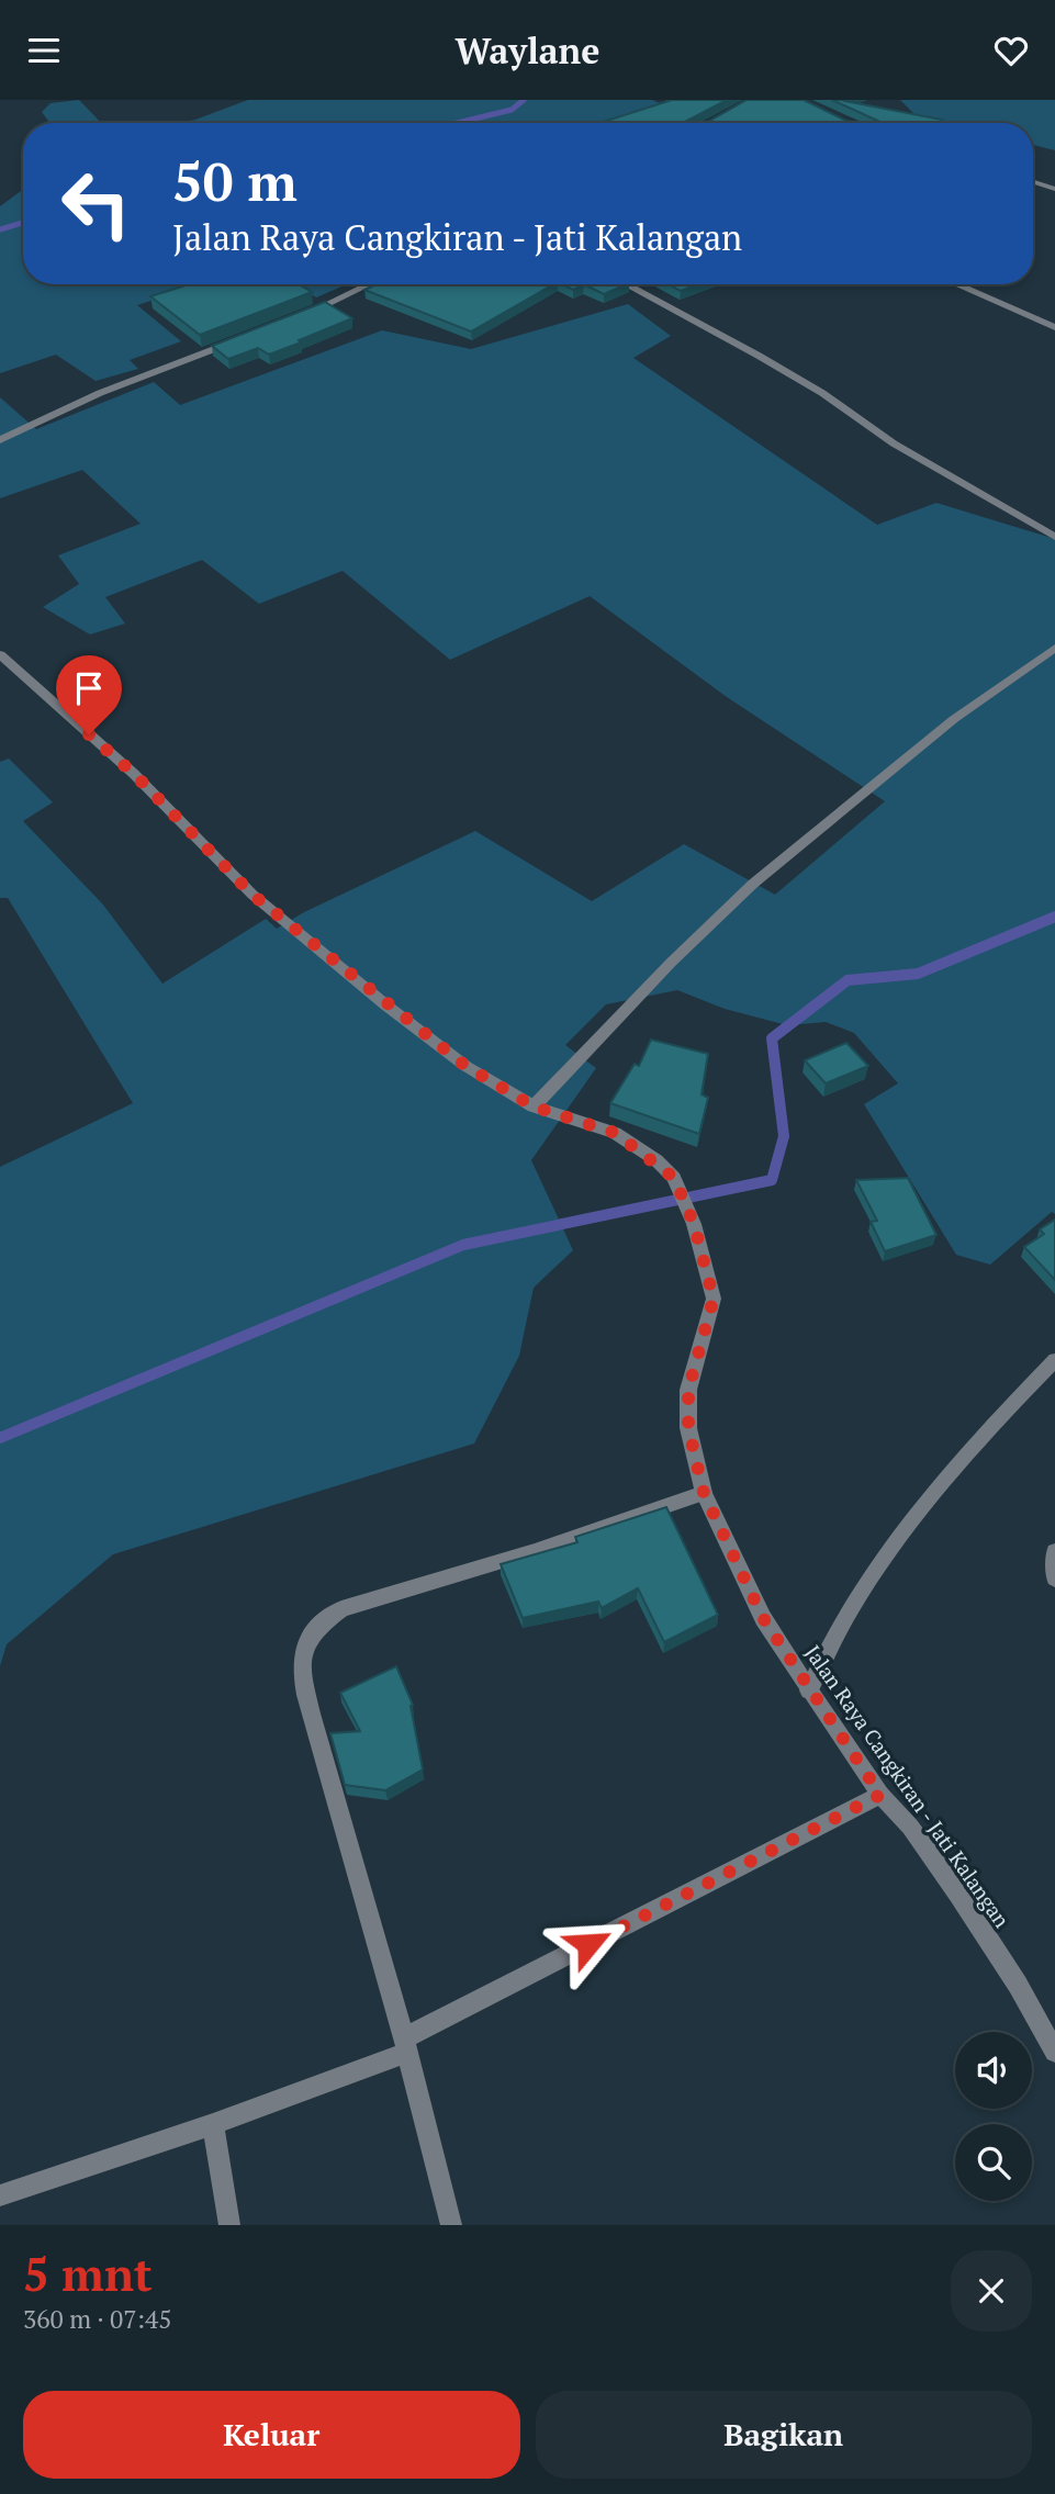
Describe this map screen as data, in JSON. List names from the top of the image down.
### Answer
{
  "streets": {
    "street": ["Jalan Raya Cangkiran - Jati Kalangan"]
  },
  "page": {
    "header": "Waylane",
    "turn": ["50 m", "Jalan Raya Cangkiran - Jati Kalangan"],
    "heading": ["5 mnt", "360 m · 07:45"],
    "buttons": ["Keluar", "Bagikan"]
  }
}
